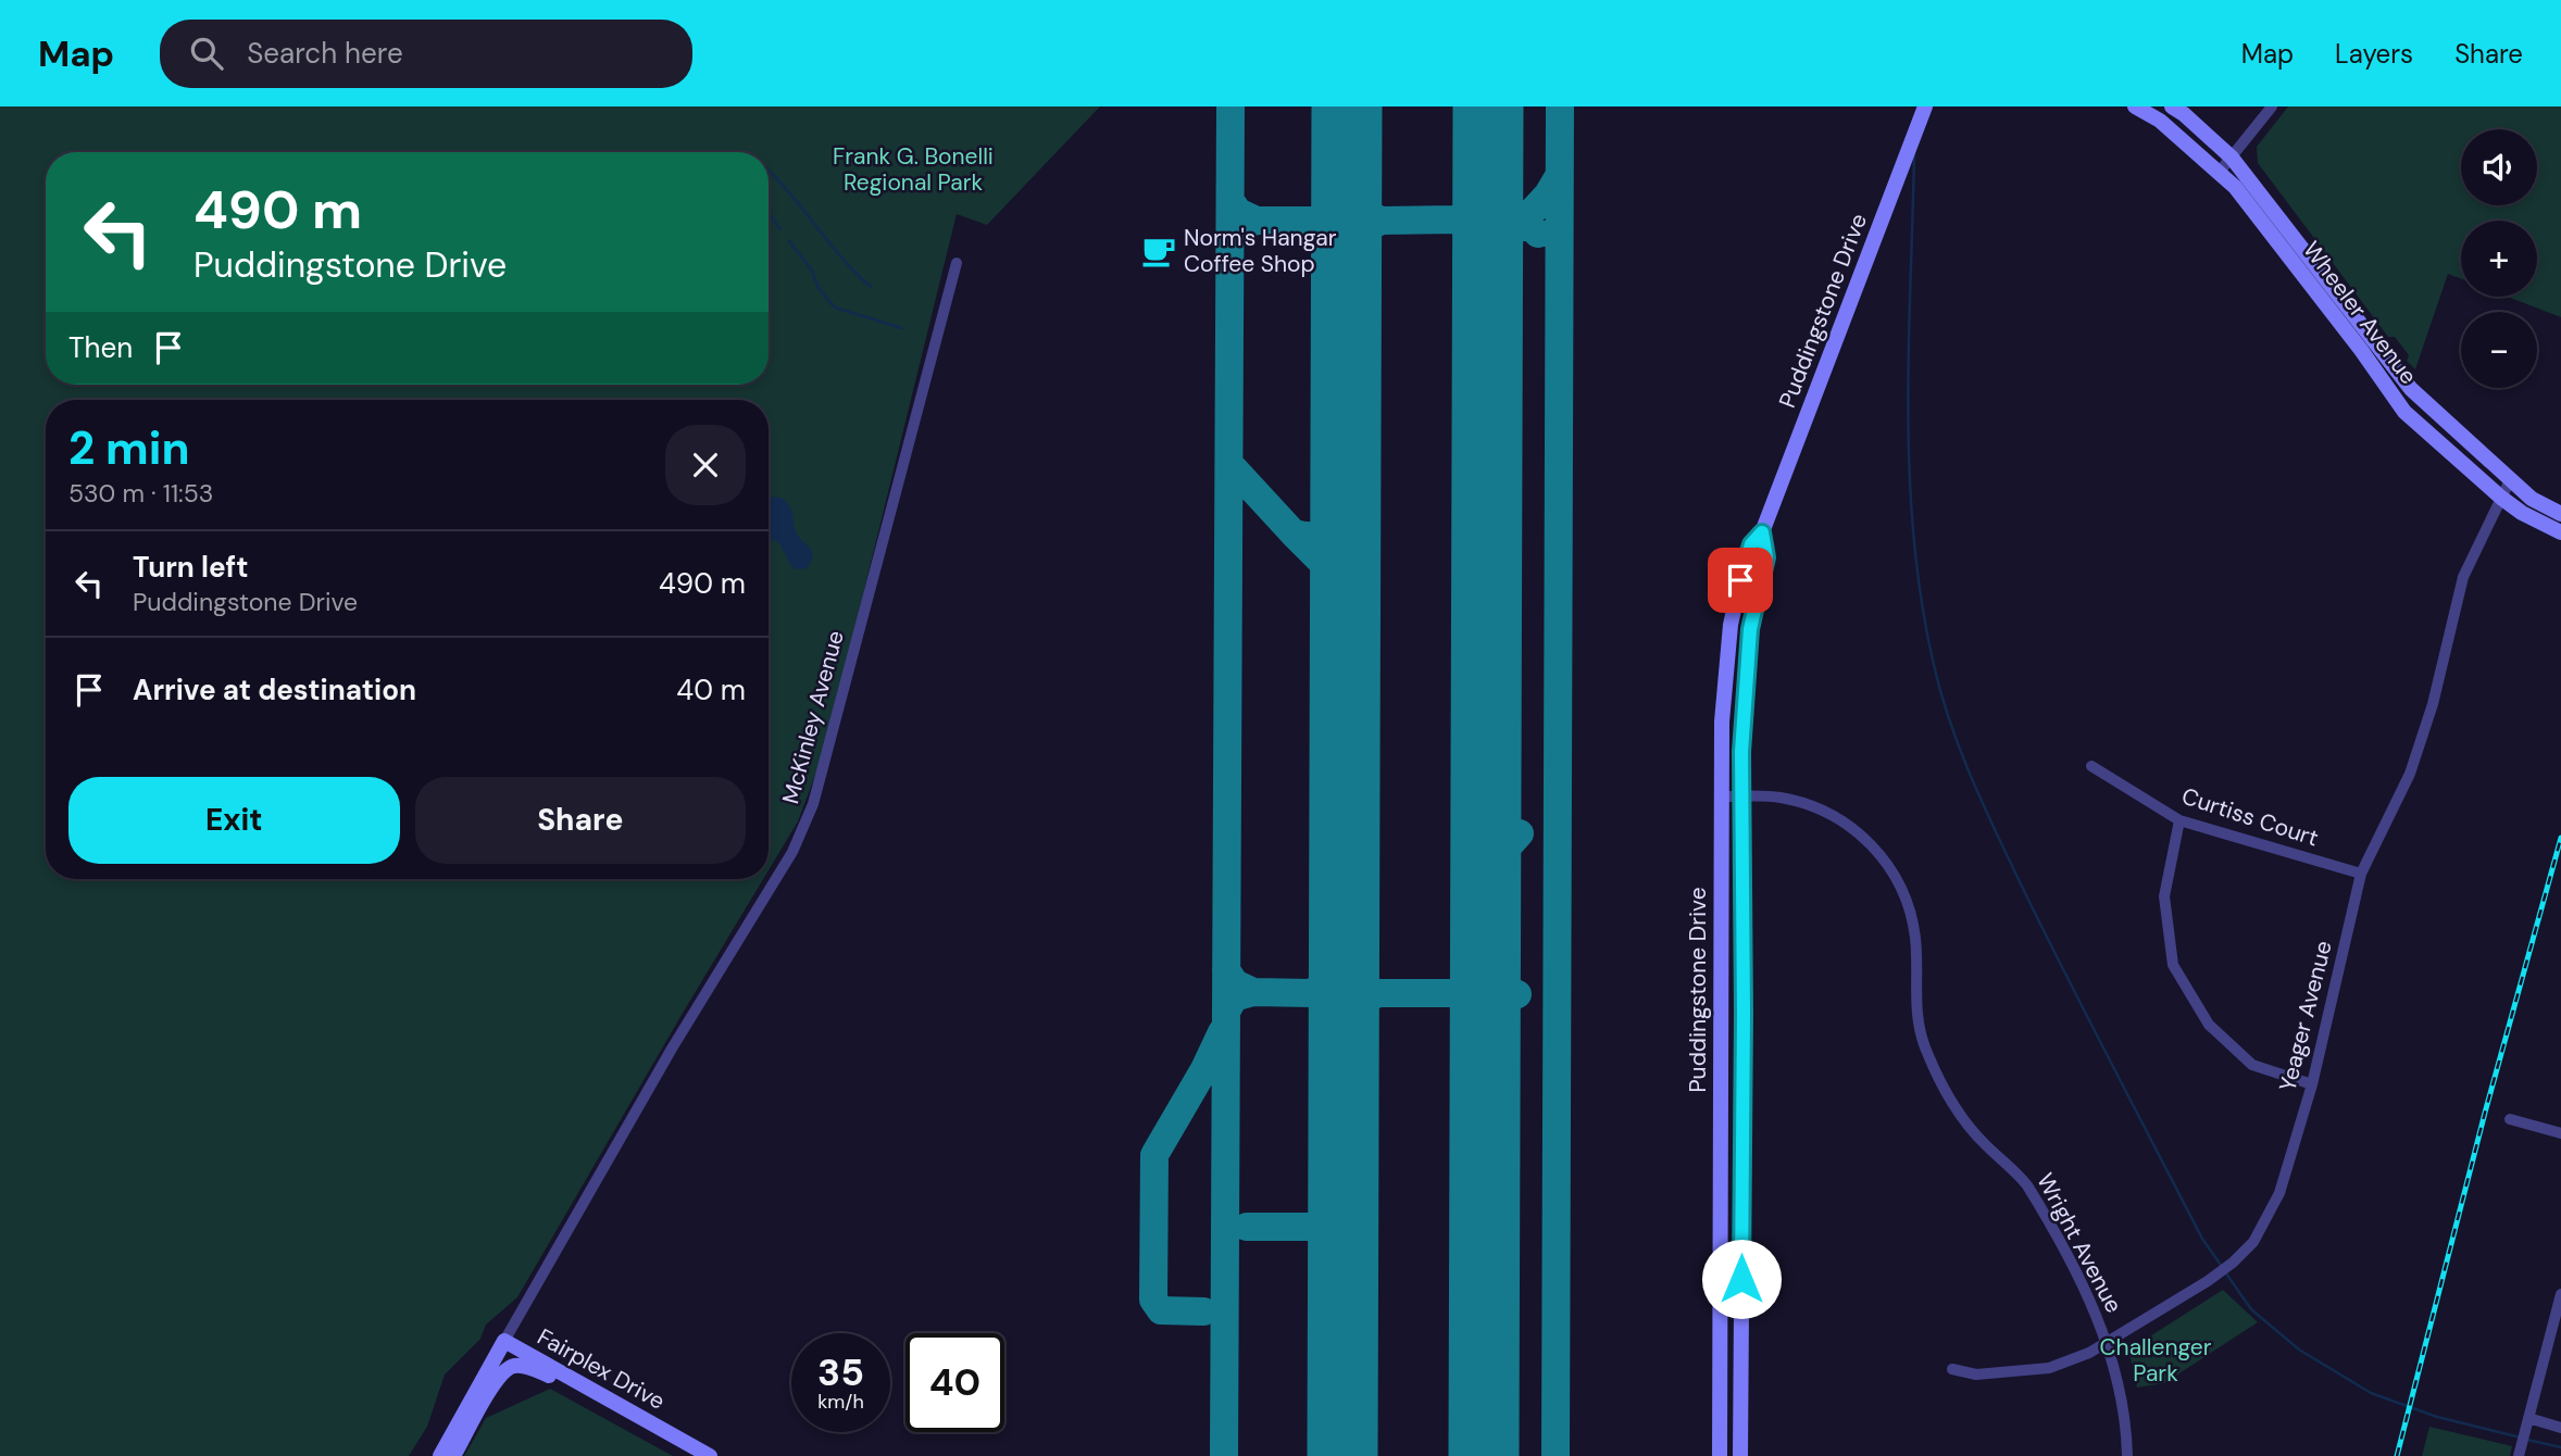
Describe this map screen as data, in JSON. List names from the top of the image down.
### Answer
{
  "streets": {
    "street": [
      "Puddingstone Drive",
      "Wheeler Avenue",
      "McKinley Avenue",
      "Curtiss Court",
      "Yeager Avenue",
      "Wright Avenue",
      "Fairplex Drive"
    ]
  },
  "crossings": [
    ["Puddingstone Drive", "Wright Avenue"],
    ["Wheeler Avenue", "Yeager Avenue"],
    ["McKinley Avenue", "Fairplex Drive"],
    ["Curtiss Court", "Yeager Avenue"],
    ["Yeager Avenue", "Wright Avenue"]
  ],
  "parks": ["Frank G. Bonelli Regional Park", "Challenger Park"],
  "places": {
    "cafe": ["Norm's Hangar Coffee Shop"]
  },
  "page": {
    "header": "Map",
    "search": "Search here",
    "nav": ["Map", "Layers", "Share"],
    "map_buttons": ["+", "−"],
    "turn": ["490 m", "Puddingstone Drive"],
    "then": "Then",
    "heading": ["2 min", "530 m · 11:53"],
    "list": [
      {
        "name": "Turn left",
        "note": "Puddingstone Drive",
        "value": "490 m"
      },
      {
        "name": "Arrive at destination",
        "value": "40 m"
      }
    ],
    "buttons": ["Exit", "Share"],
    "speed": "35 km/h",
    "limit": "40"
  }
}
